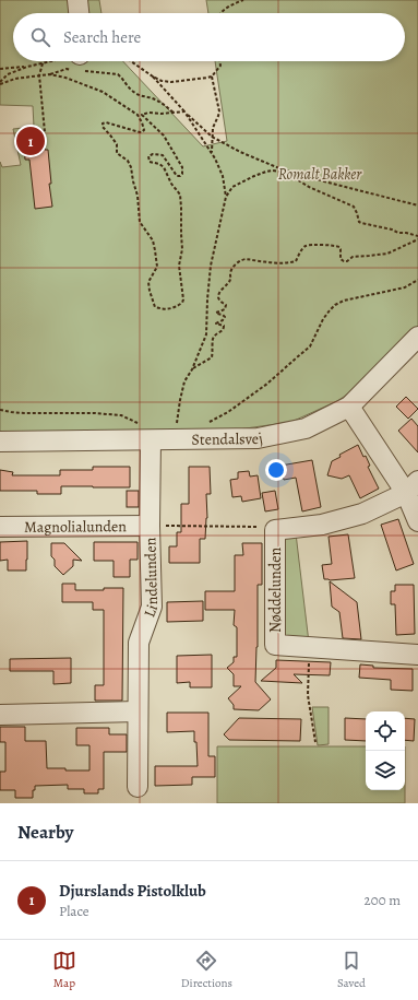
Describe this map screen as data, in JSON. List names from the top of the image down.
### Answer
{
  "streets": {
    "street": [
      "Stendalsvej",
      "Magnolialunden",
      "Lindelunden",
      "Nøddelunden"
    ]
  },
  "crossings": [
    ["Stendalsvej", "Lindelunden"],
    ["Magnolialunden", "Lindelunden"]
  ],
  "parks": ["Romalt Bakker"],
  "page": {
    "search": "Search here",
    "pins": "1",
    "heading": "Nearby",
    "list": [
      {
        "mark": "1",
        "name": "Djurslands Pistolklub",
        "note": "Place",
        "value": "200 m"
      }
    ],
    "nav": ["Map", "Directions", "Saved"]
  }
}
